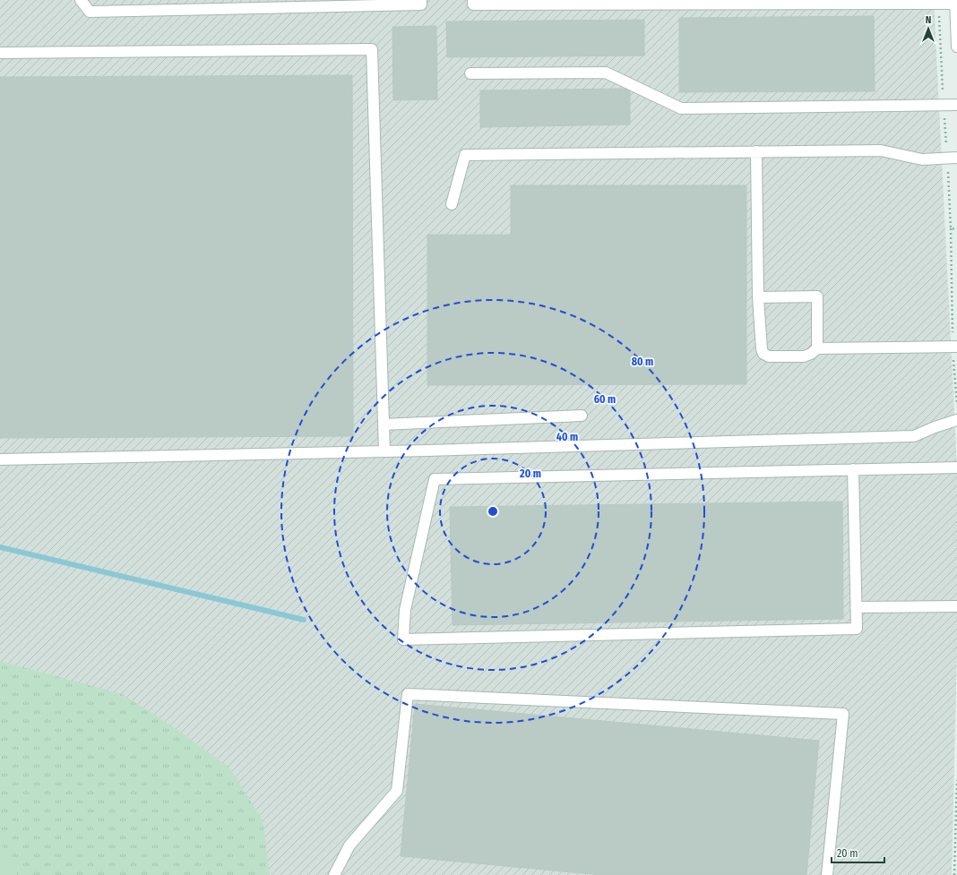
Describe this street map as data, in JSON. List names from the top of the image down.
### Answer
{
  "scale_bar": "20 m",
  "north": "top",
  "rings": [
    "80 m",
    "60 m",
    "40 m",
    "20 m"
  ]
}
